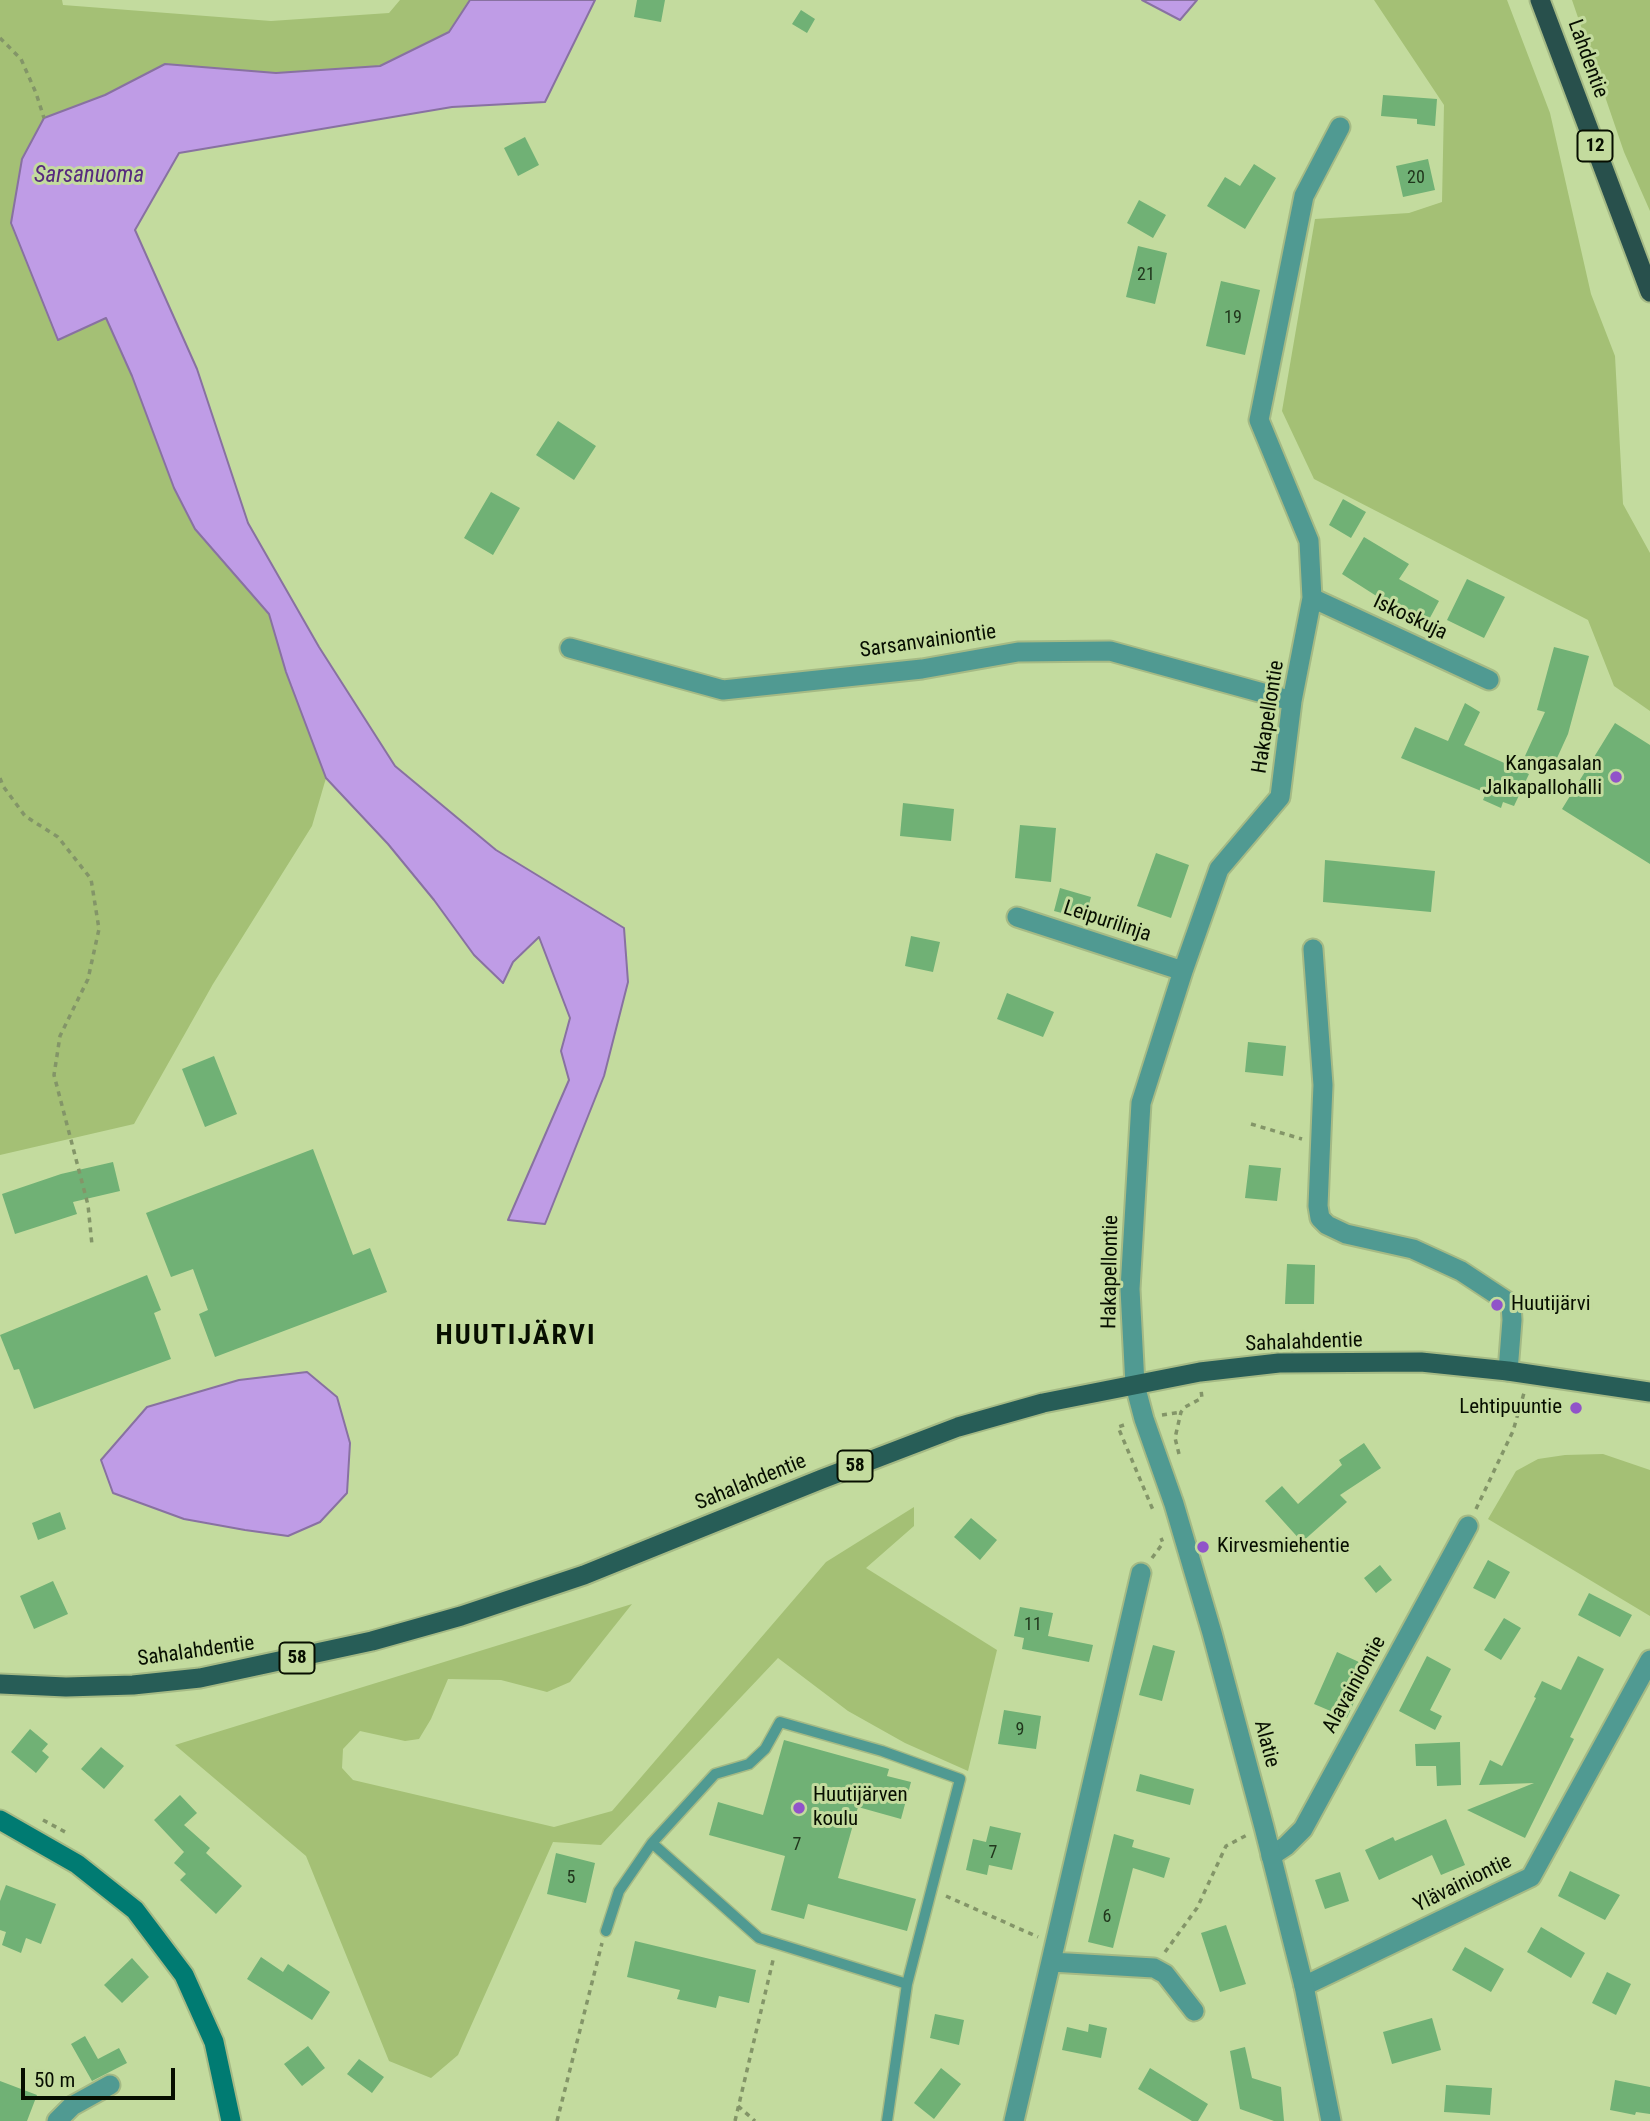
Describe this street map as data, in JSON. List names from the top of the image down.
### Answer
{
  "streets": {
    "highway": ["Lahdentie", "12"],
    "main road": ["Sahalahdentie", "58"],
    "street": [
      "Iskoskuja",
      "Sarsanvainiontie",
      "Hakapellontie",
      "Leipurilinja",
      "Alavainiontie",
      "Alatie",
      "Ylävainiontie"
    ]
  },
  "crossings": [
    ["Iskoskuja", "Hakapellontie"],
    ["Sarsanvainiontie", "Hakapellontie"],
    ["Hakapellontie", "Leipurilinja"],
    ["Hakapellontie", "Sahalahdentie"],
    ["Hakapellontie", "Alatie"],
    ["Sahalahdentie", "Alatie"],
    ["Alavainiontie", "Alatie"],
    ["Alatie", "Ylävainiontie"]
  ],
  "districts": ["HUUTIJÄRVI"],
  "water": ["Sarsanuoma"],
  "places": [
    "Kangasalan Jalkapallohalli",
    "Huutijärvi",
    "Lehtipuuntie",
    "Kirvesmiehentie",
    "Huutijärven koulu"
  ],
  "house_numbers": [
    "20",
    "21",
    "19",
    "11",
    "9",
    "7",
    "7",
    "5",
    "6"
  ],
  "scale_bar": "50 m"
}
